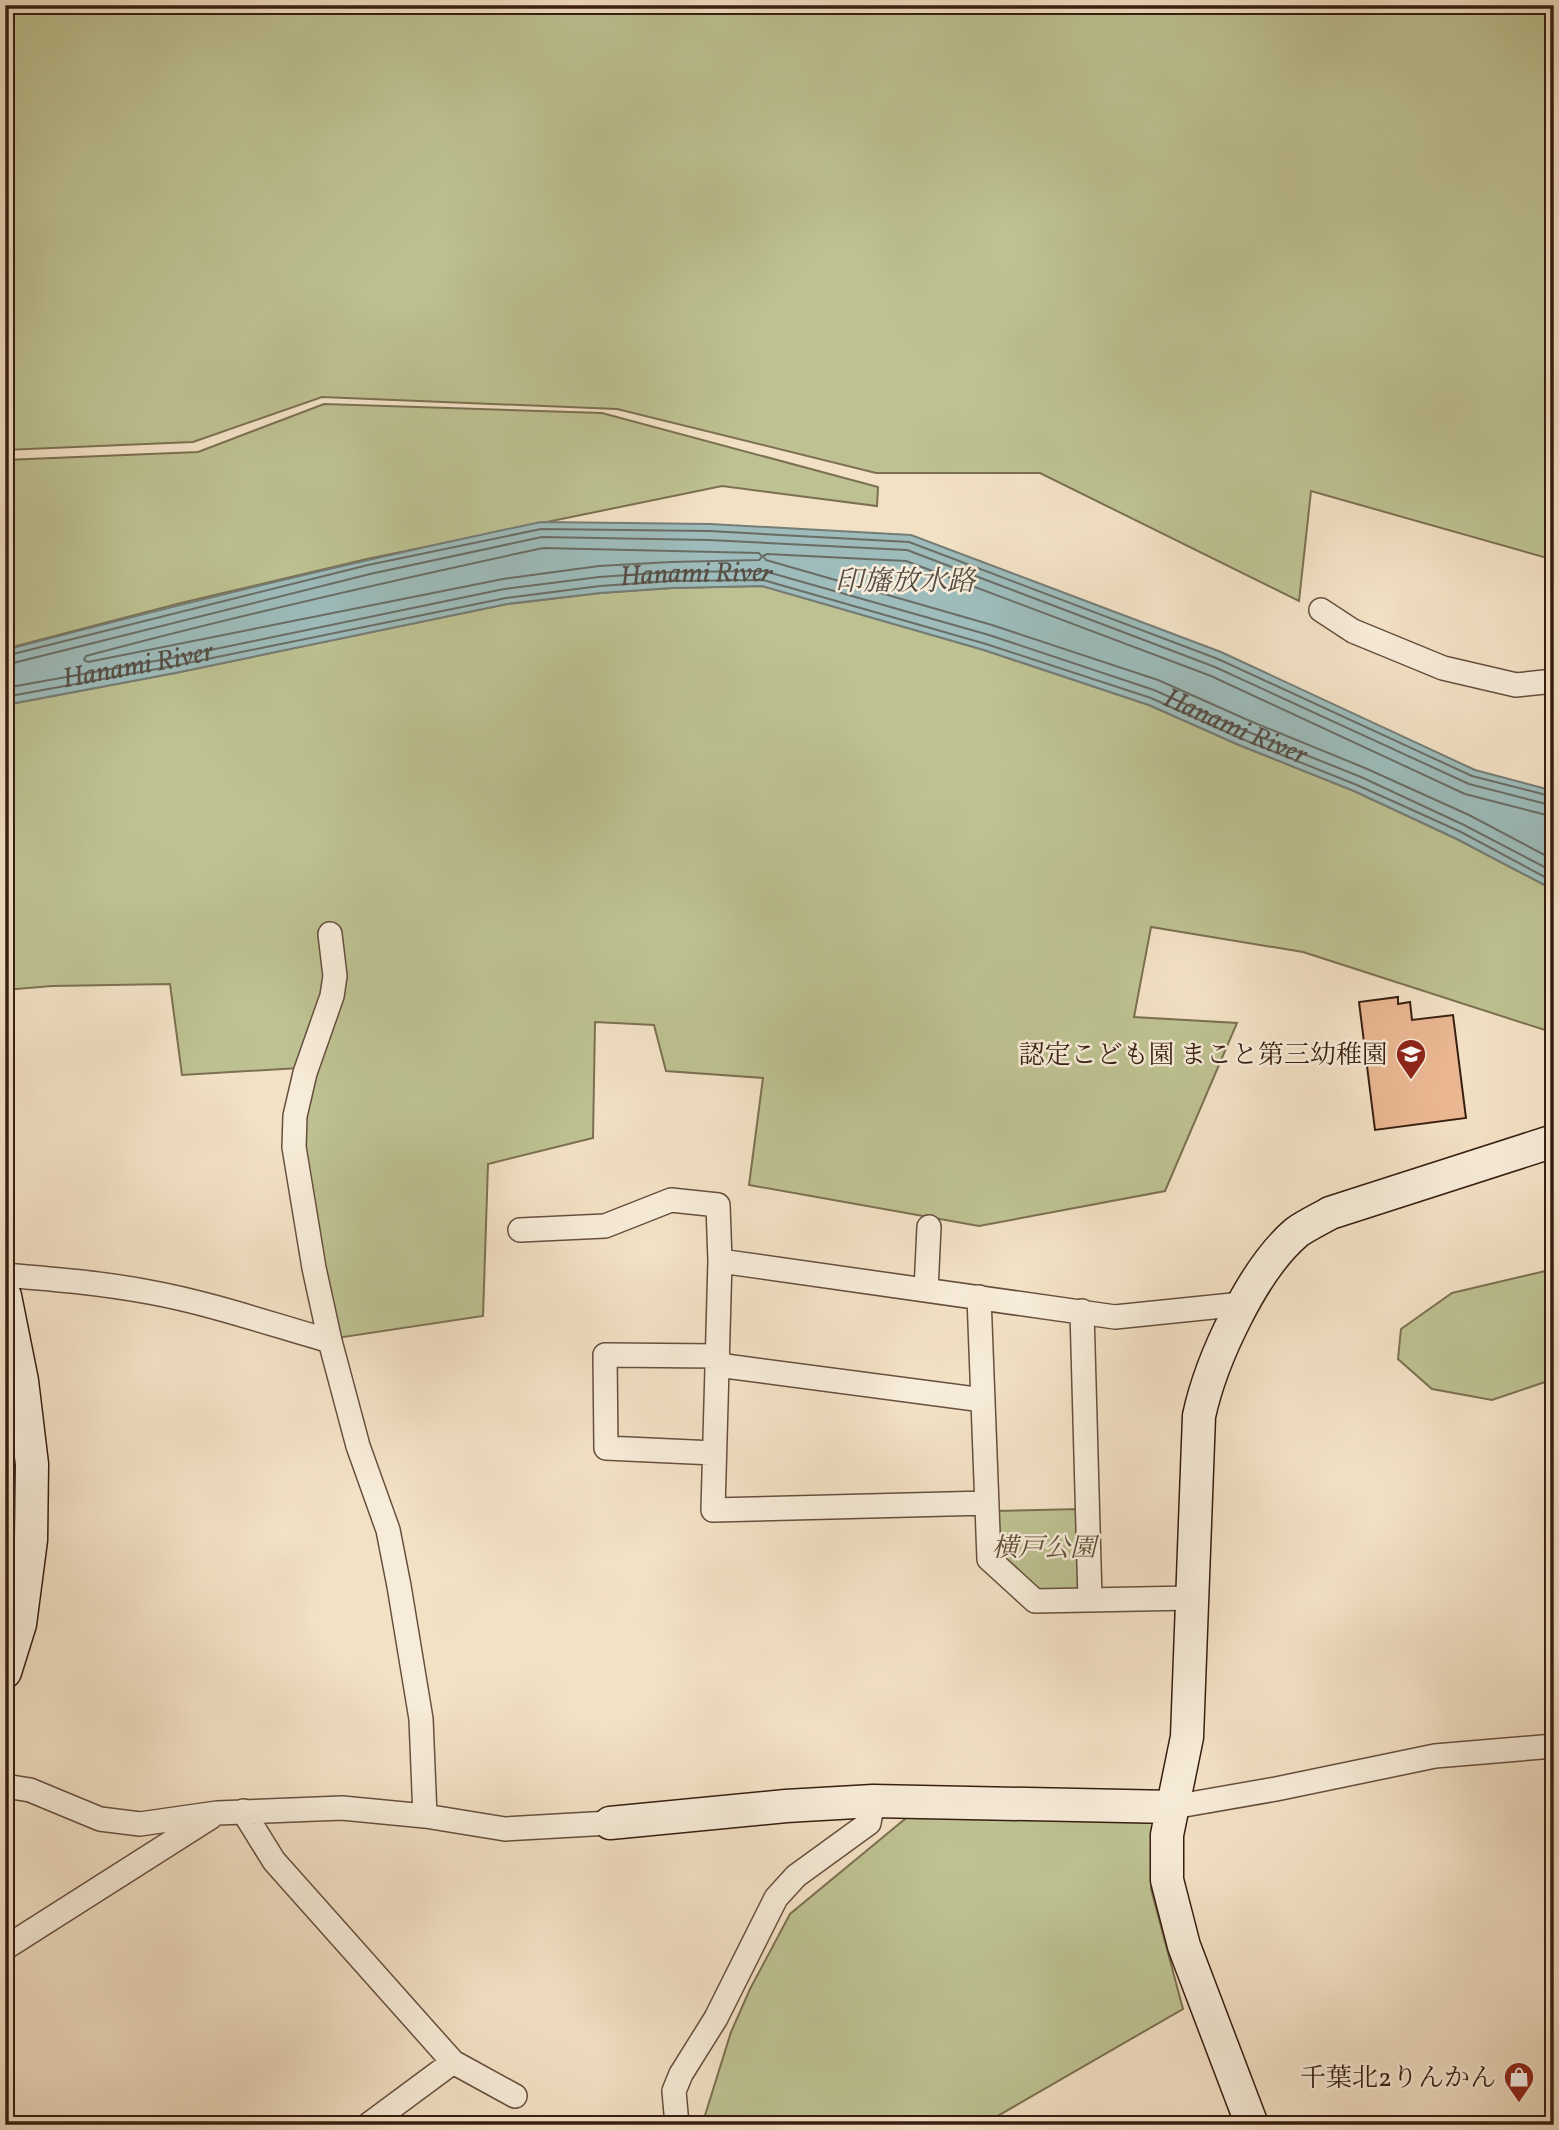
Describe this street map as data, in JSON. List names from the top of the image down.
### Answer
{
  "water": ["Hanami River", "印旛放水路"],
  "parks": ["横戸公園"],
  "places": {
    "school or university": ["認定こども園 まこと第三幼稚園"],
    "shop": ["千葉北2りんかん"]
  }
}
